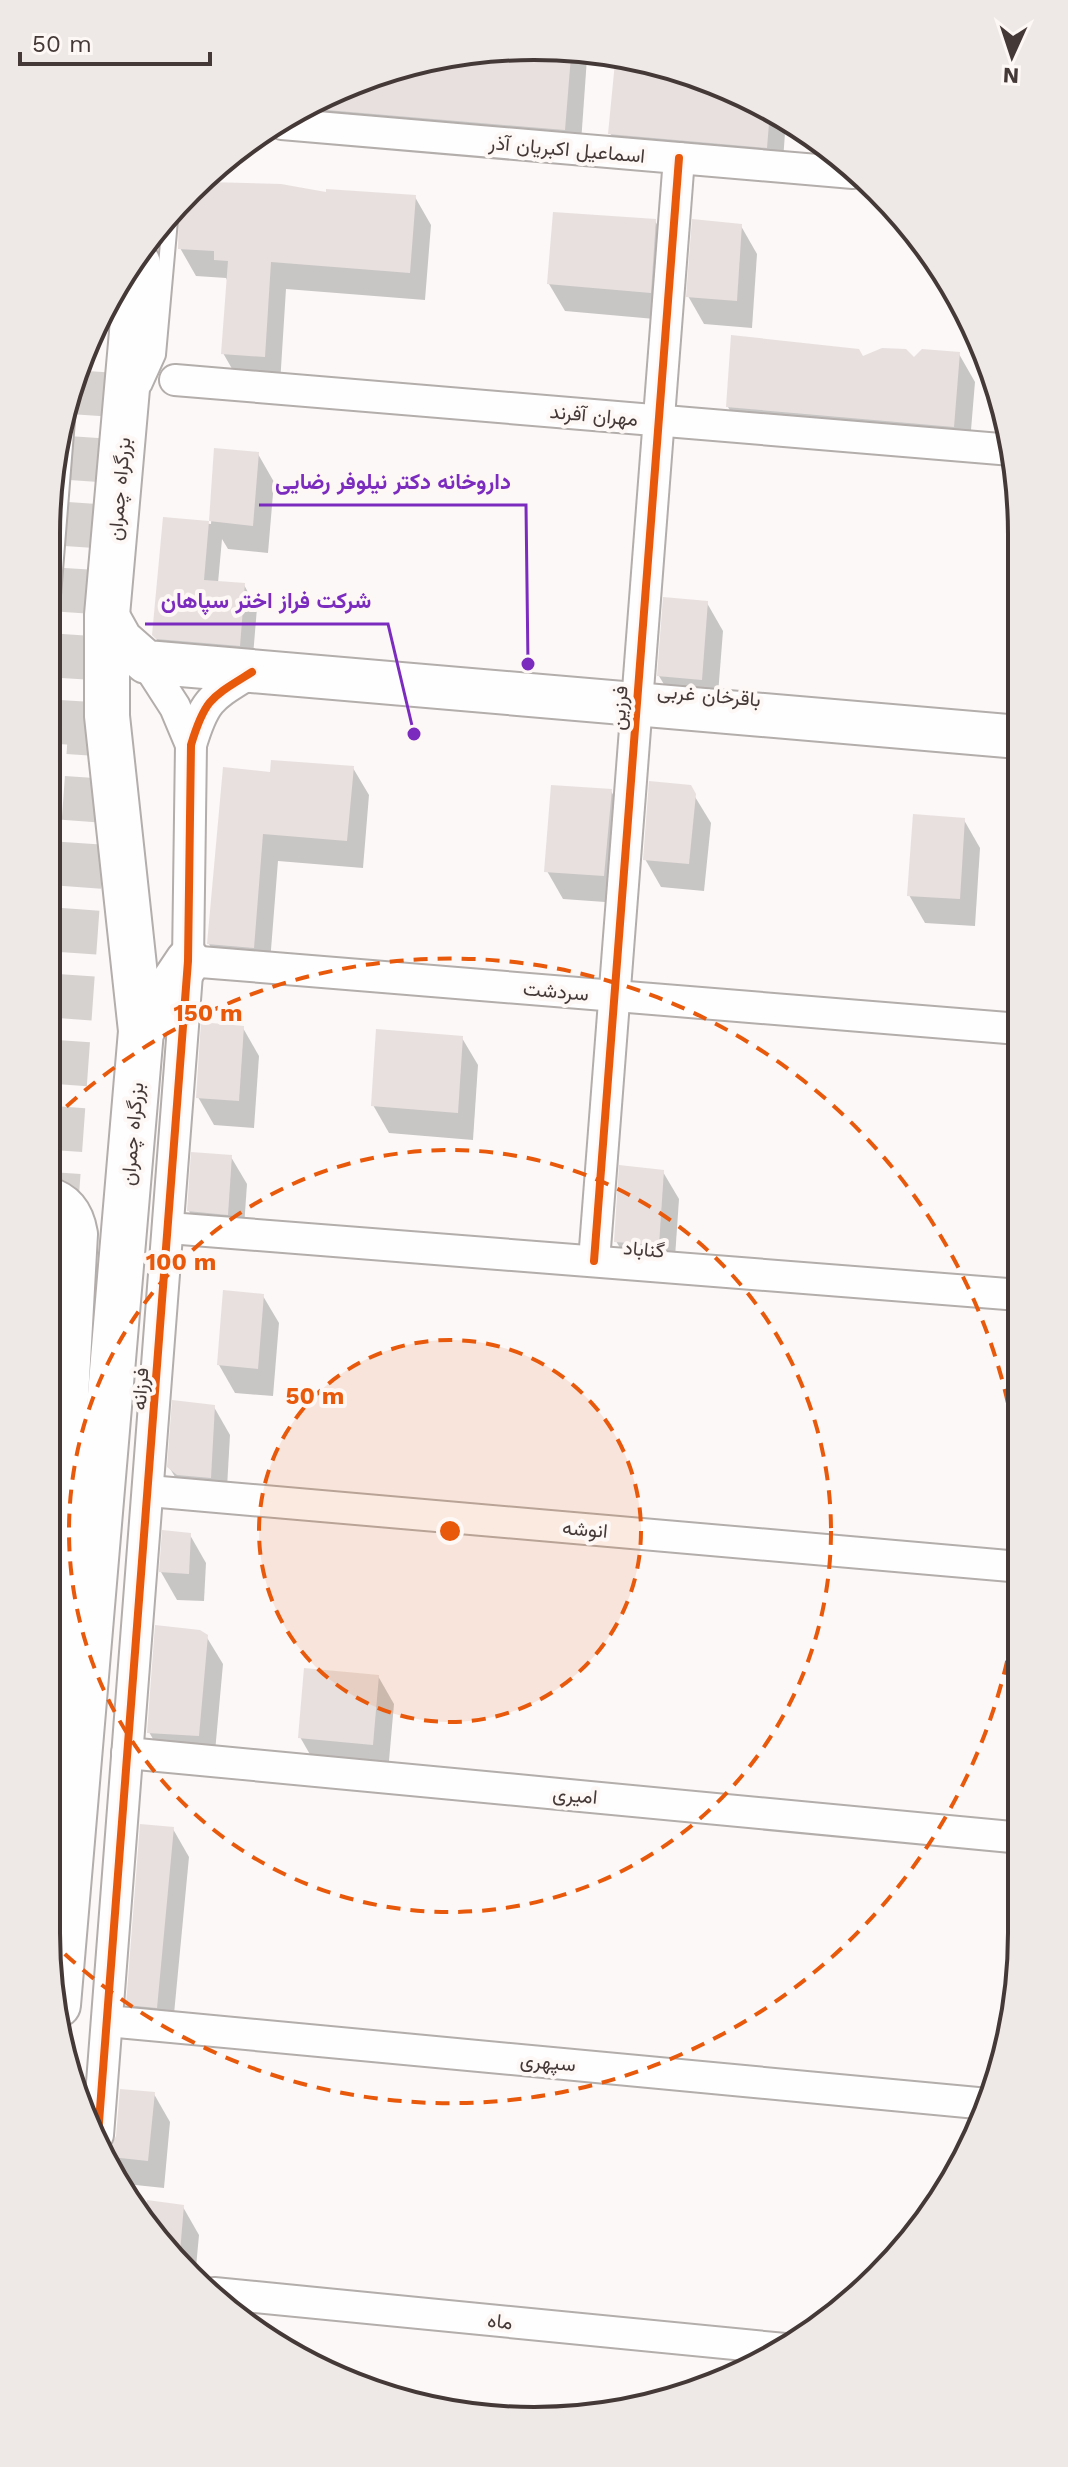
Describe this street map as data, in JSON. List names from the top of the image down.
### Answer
{
  "streets": {
    "highway": ["بزرگراه چمران"],
    "main road": ["باقرخان غربی"],
    "street": [
      "اسماعیل اکبریان آذر",
      "مهران آفرند",
      "فرزین",
      "سردشت",
      "گناباد",
      "فرزانه",
      "انوشه",
      "امیری",
      "سپهری",
      "ماه"
    ]
  },
  "crossings": [
    ["اسماعیل اکبریان آذر", "فرزین"],
    ["مهران آفرند", "فرزین"],
    ["باقرخان غربی", "فرزین"],
    ["باقرخان غربی", "فرزانه"],
    ["فرزین", "سردشت"],
    ["فرزین", "گناباد"],
    ["سردشت", "فرزانه"],
    ["گناباد", "فرزانه"],
    ["فرزانه", "انوشه"],
    ["فرزانه", "امیری"],
    ["فرزانه", "سپهری"]
  ],
  "places": ["داروخانه دکتر نیلوفر رضایی", "شرکت فراز اختر سپاهان"],
  "scale_bar": "50 m",
  "north": "bottom",
  "rings": ["150 m", "100 m", "50 m"]
}
